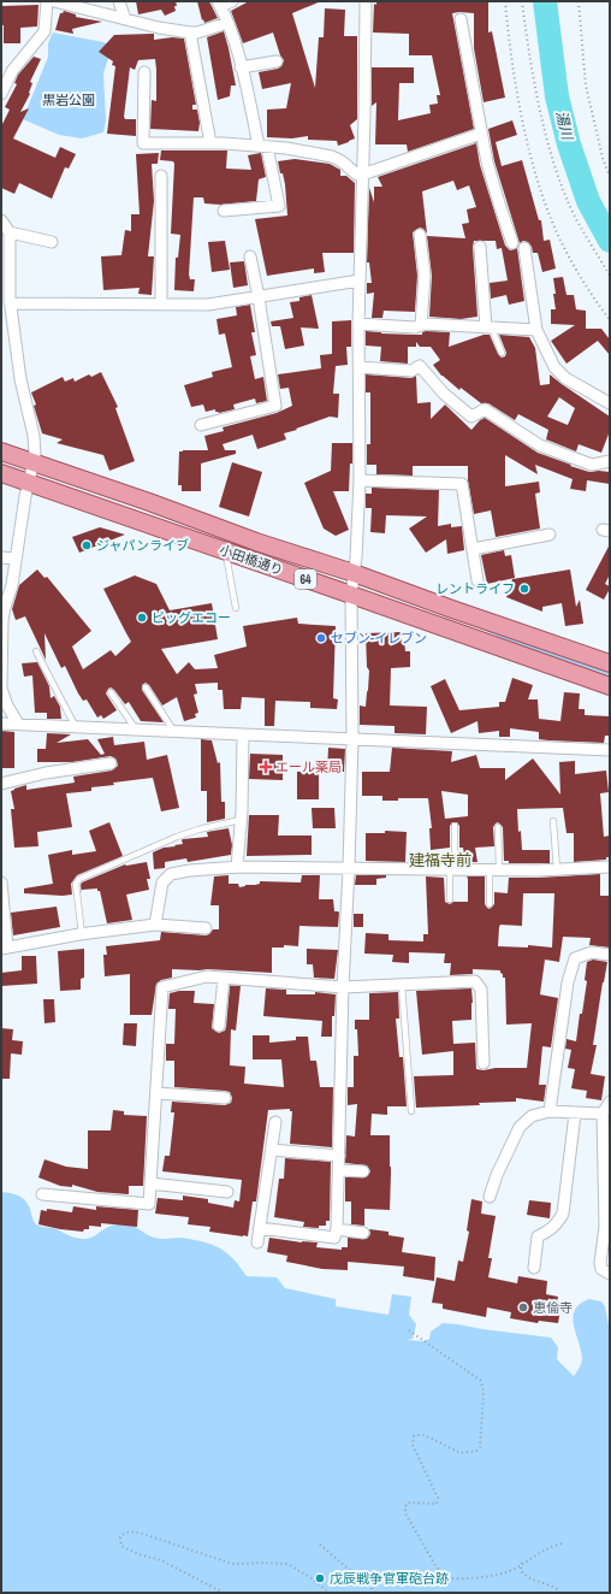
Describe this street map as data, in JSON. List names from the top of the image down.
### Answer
{
  "streets": {
    "main road": ["小田橋通り", "64"]
  },
  "districts": ["建福寺前"],
  "water": ["湯川"],
  "parks": ["黒岩公園"],
  "places": {
    "other": [
      "ジャパンライブ",
      "レントライフ",
      "ビッグエコー",
      "セブン-イレブン",
      "恵倫寺",
      "戊辰戦争官軍砲台跡"
    ],
    "health": ["エール薬局"]
  }
}
